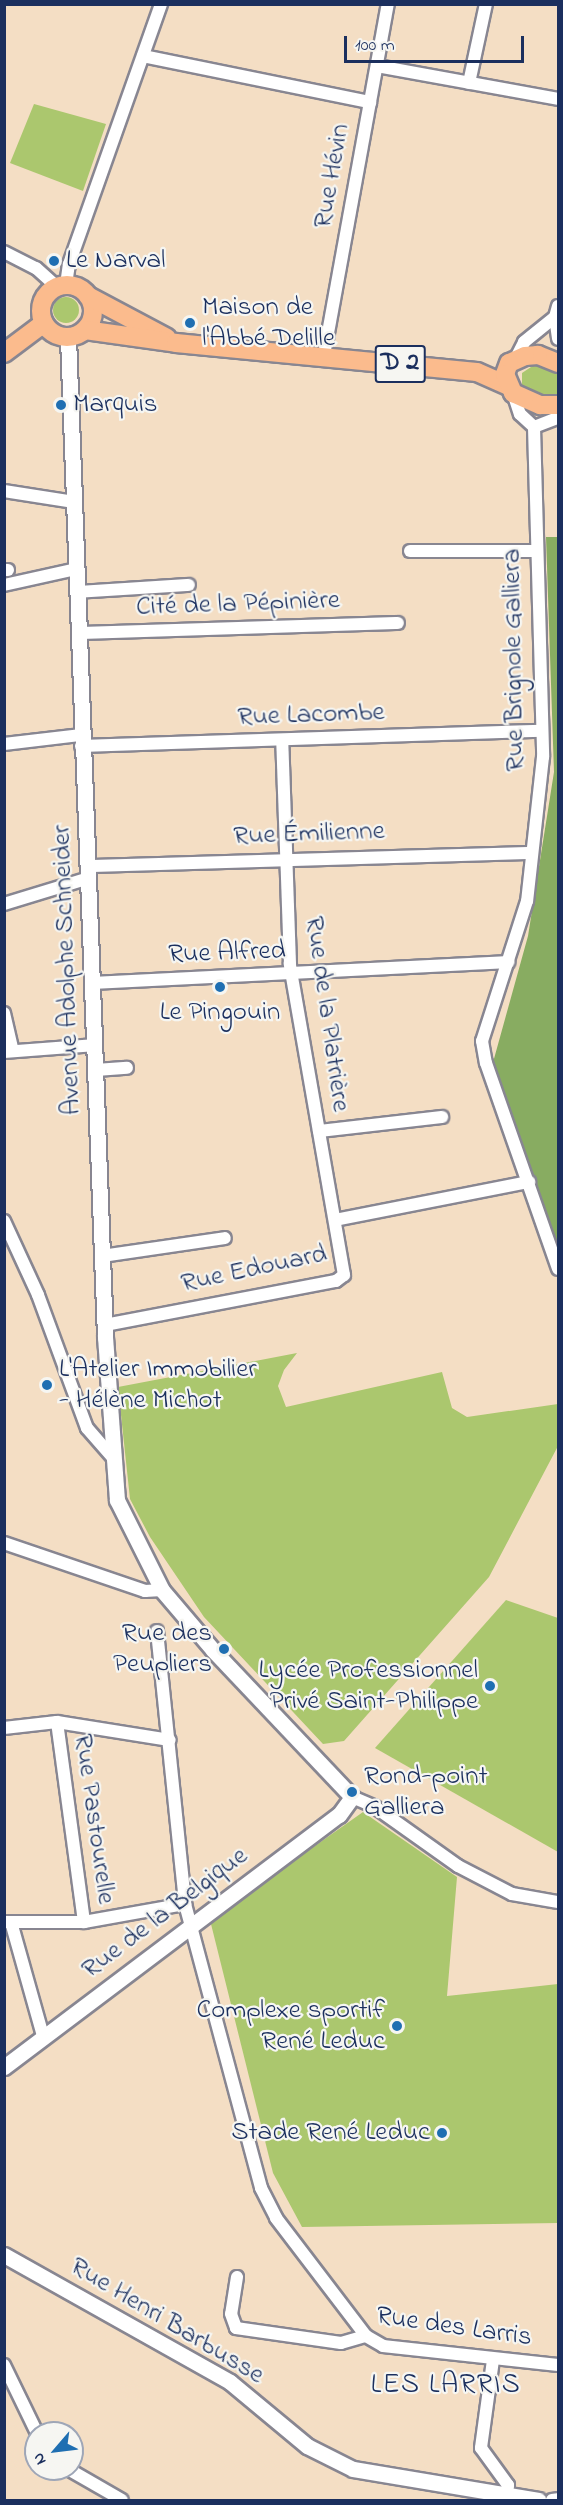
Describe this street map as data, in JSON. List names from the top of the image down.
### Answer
{
  "streets": {
    "main road": ["D 2"],
    "street": [
      "Rue Hévin",
      "Cité de la Pépinière",
      "Rue Brignole Galliera",
      "Rue Lacombe",
      "Rue Émilienne",
      "Rue Alfred",
      "Avenue Adolphe Schneider",
      "Rue de la Platrière",
      "Rue Edouard",
      "Rue Pastourelle",
      "Rue de la Belgique",
      "Rue Henri Barbusse",
      "Rue des Larris"
    ]
  },
  "crossings": [
    ["Rue Hévin", "D 2"],
    ["D 2", "Avenue Adolphe Schneider"],
    ["Cité de la Pépinière", "Avenue Adolphe Schneider"],
    ["Rue Brignole Galliera", "Rue Lacombe"],
    ["Rue Brignole Galliera", "Rue Émilienne"],
    ["Rue Brignole Galliera", "Rue Alfred"],
    ["Rue Brignole Galliera", "Rue Edouard"],
    ["Rue Lacombe", "Avenue Adolphe Schneider"],
    ["Rue Lacombe", "Rue de la Platrière"],
    ["Rue Émilienne", "Avenue Adolphe Schneider"],
    ["Rue Émilienne", "Rue de la Platrière"],
    ["Rue Alfred", "Avenue Adolphe Schneider"],
    ["Rue Alfred", "Rue de la Platrière"],
    ["Avenue Adolphe Schneider", "Rue Edouard"],
    ["Avenue Adolphe Schneider", "Rue de la Belgique"],
    ["Rue de la Platrière", "Rue Edouard"]
  ],
  "districts": ["LES LARRIS"],
  "places": [
    "Le Narval",
    "Maison de l'Abbé Delille",
    "Marquis",
    "Le Pingouin",
    "L'Atelier Immobilier - Hélène Michot",
    "Rue des Peupliers",
    "Lycée Professionnel Privé Saint-Philippe",
    "Rond-point Galliera",
    "Complexe sportif René Leduc",
    "Stade René Leduc"
  ],
  "scale_bar": "100 m",
  "north": "bottom left"
}
